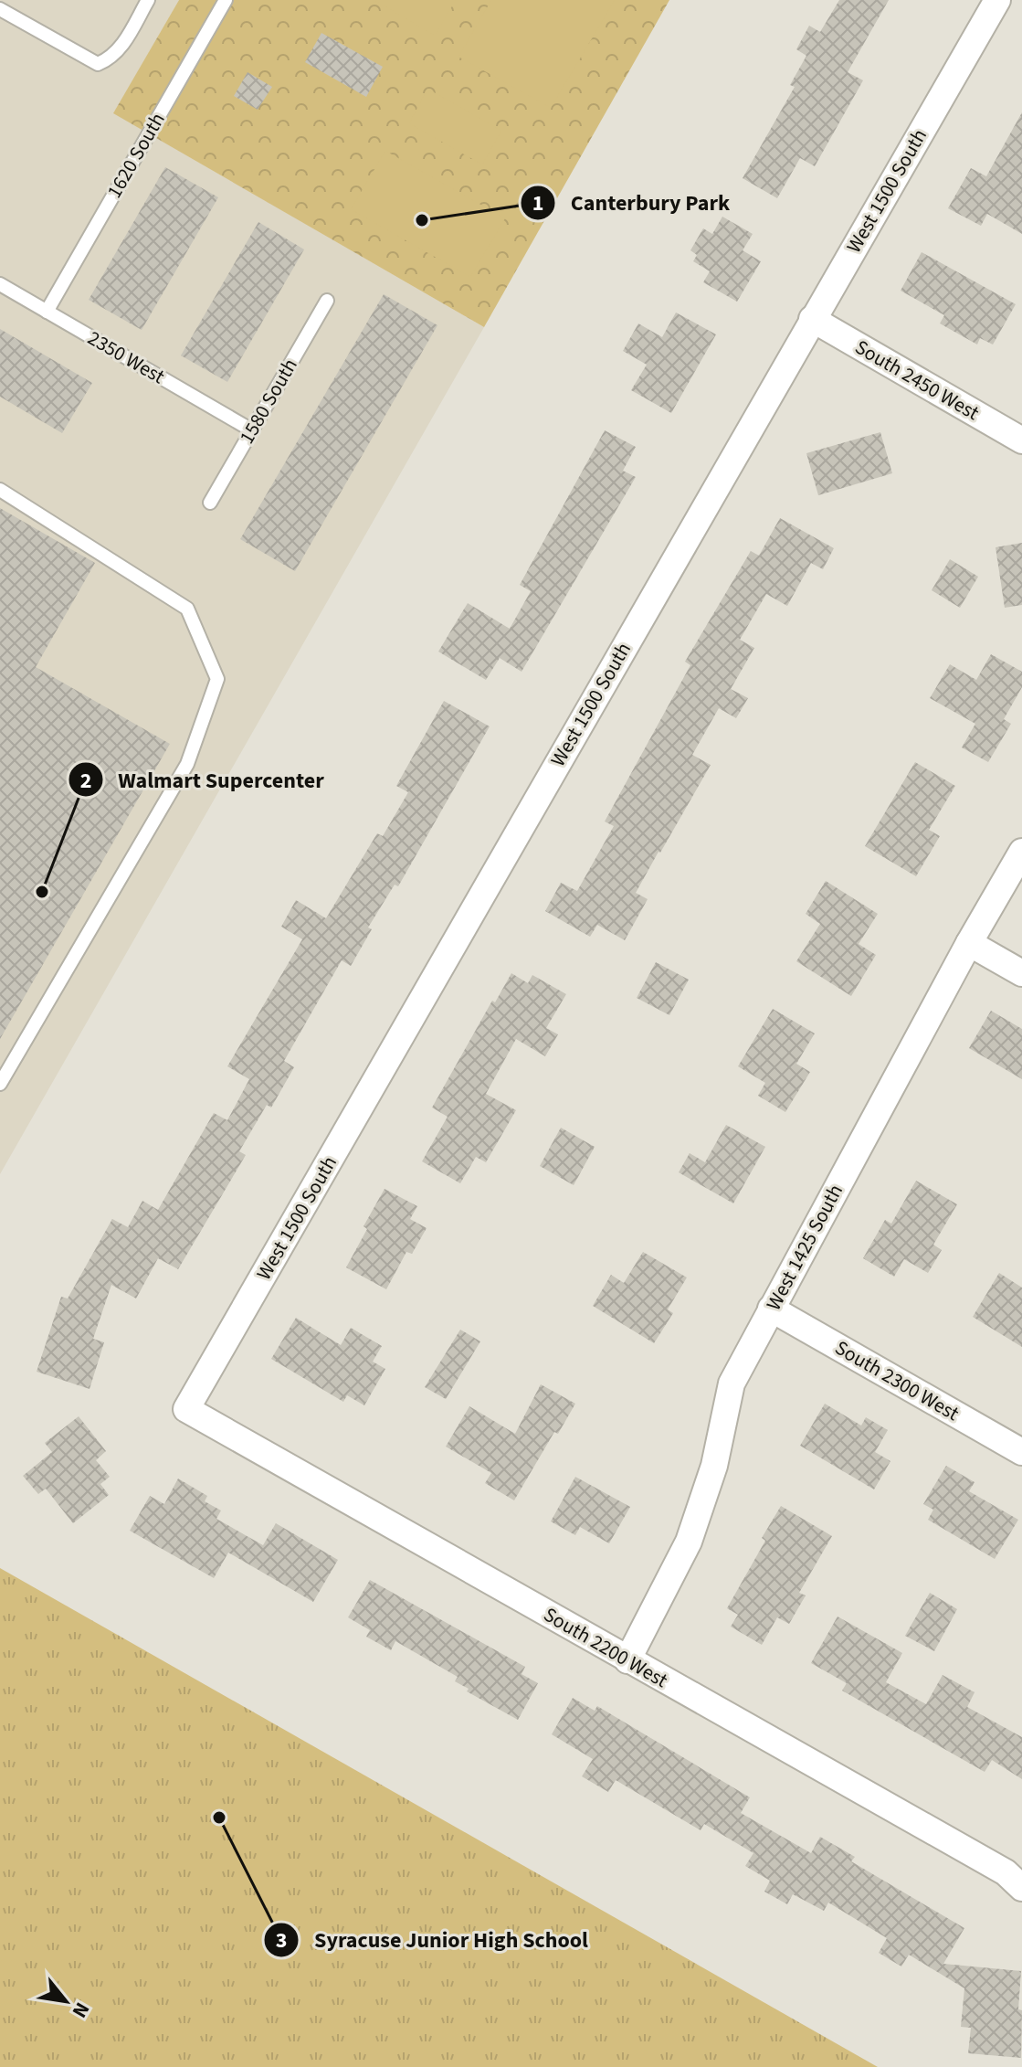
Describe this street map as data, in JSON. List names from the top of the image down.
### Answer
{
  "streets": {
    "street": [
      "West 1500 South",
      "South 2450 West",
      "West 1425 South",
      "South 2300 West",
      "South 2200 West"
    ],
    "lane": ["1620 South", "2350 West", "1580 South"]
  },
  "crossings": [
    ["1620 South", "2350 West"],
    ["West 1500 South", "South 2450 West"],
    ["West 1500 South", "South 2200 West"],
    ["2350 West", "1580 South"],
    ["West 1425 South", "South 2300 West"],
    ["West 1425 South", "South 2200 West"]
  ],
  "places": ["Canterbury Park", "Walmart Supercenter", "Syracuse Junior High School"],
  "north": "bottom right"
}
